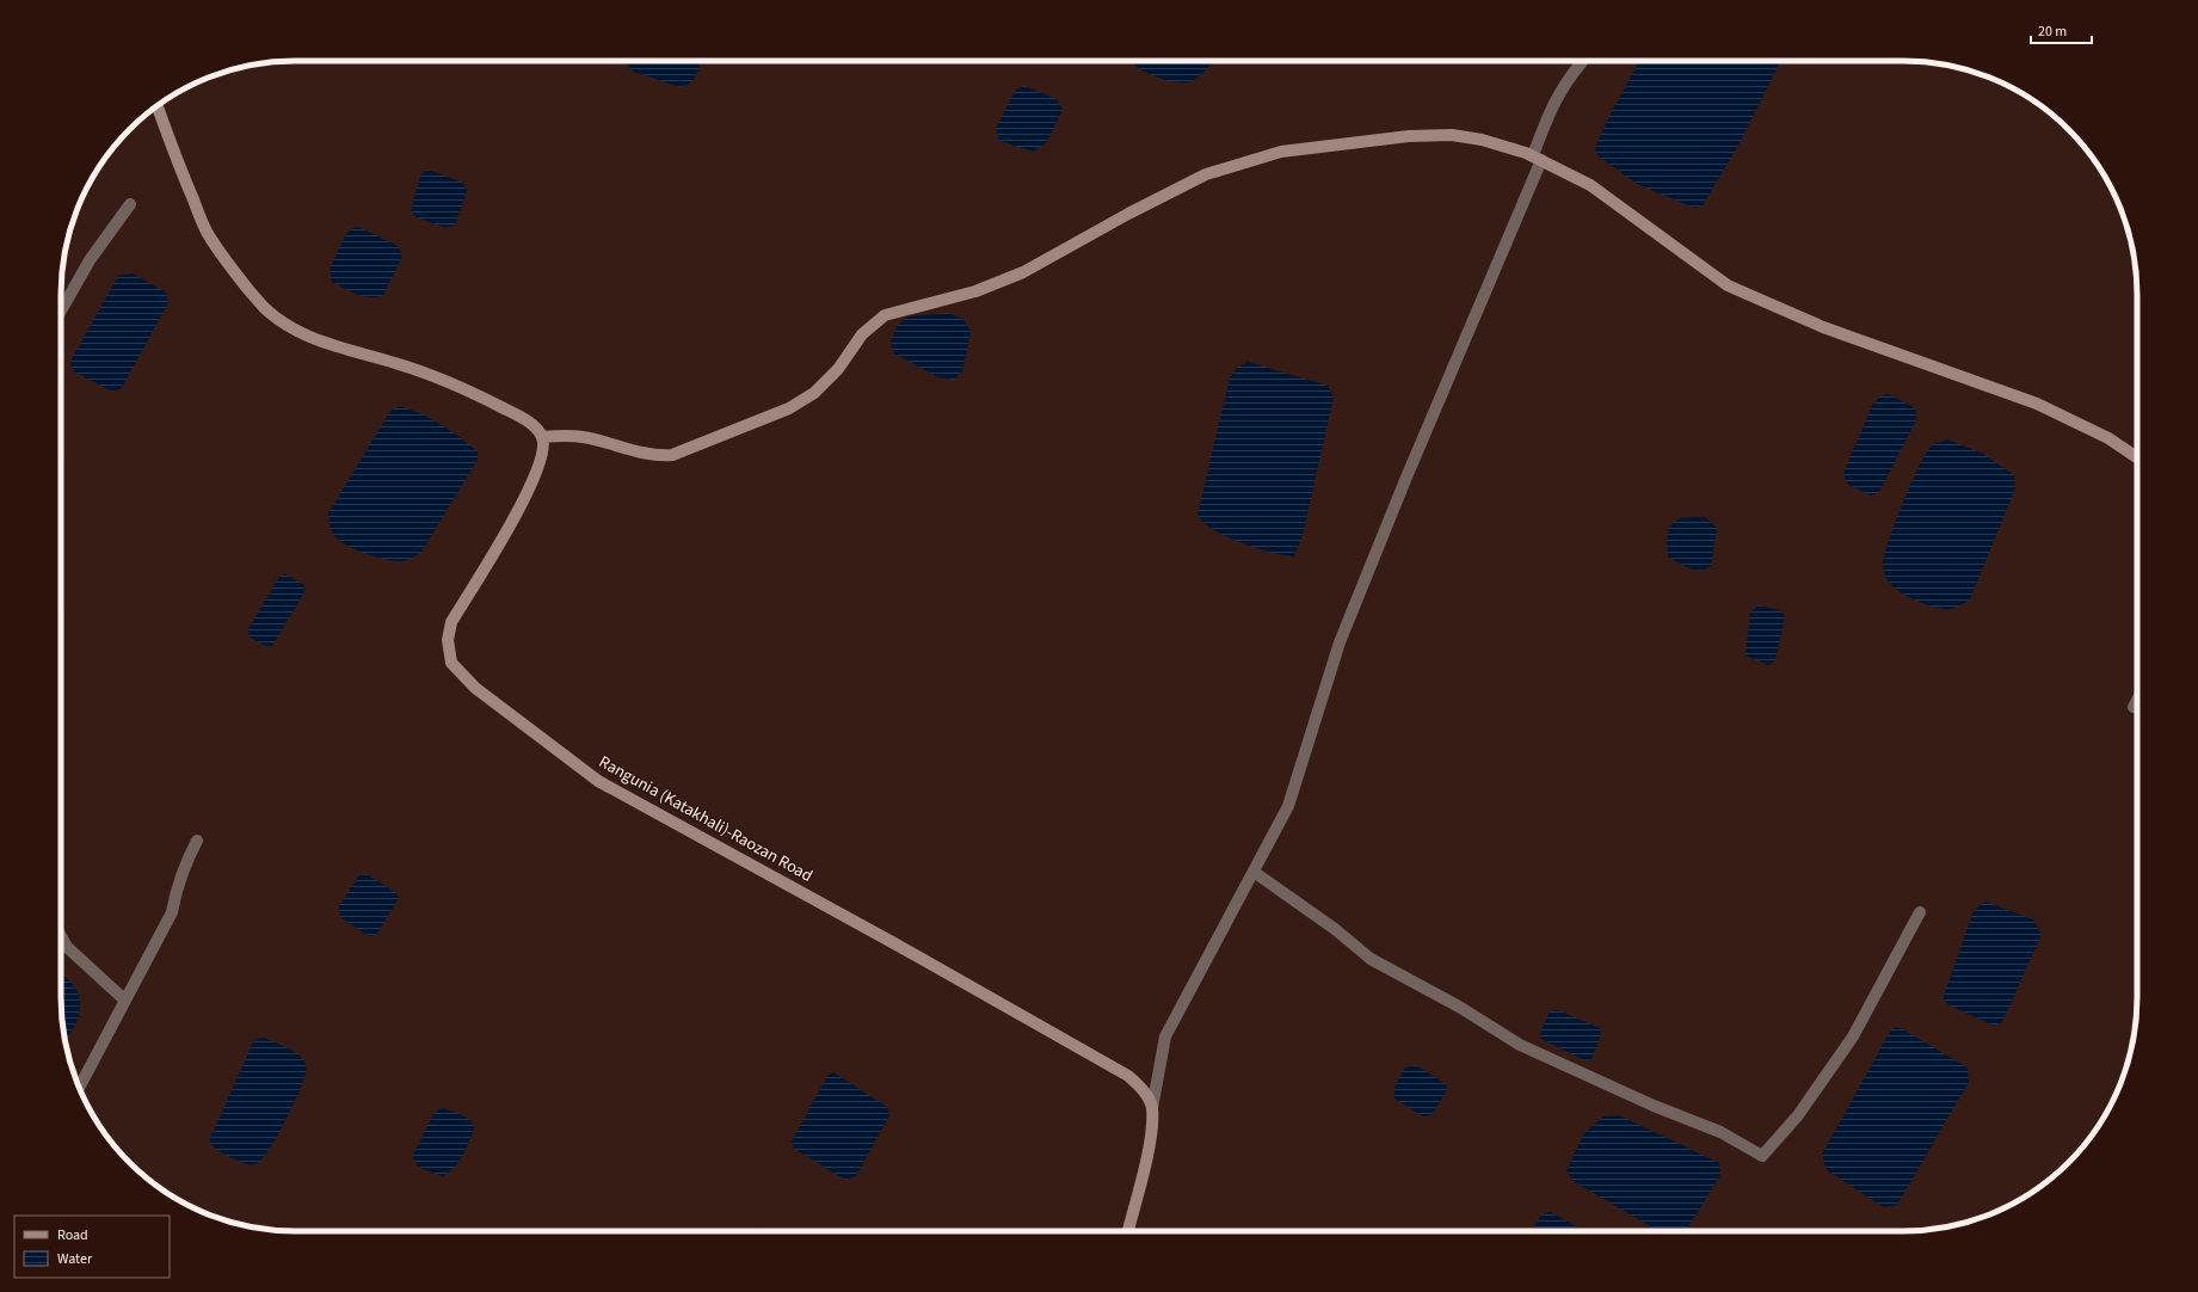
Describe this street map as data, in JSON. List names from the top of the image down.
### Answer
{
  "streets": {
    "main road": ["Rangunia (Katakhali)-Raozan Road"]
  },
  "legend": ["Road", "Water"],
  "scale_bar": "20 m"
}
